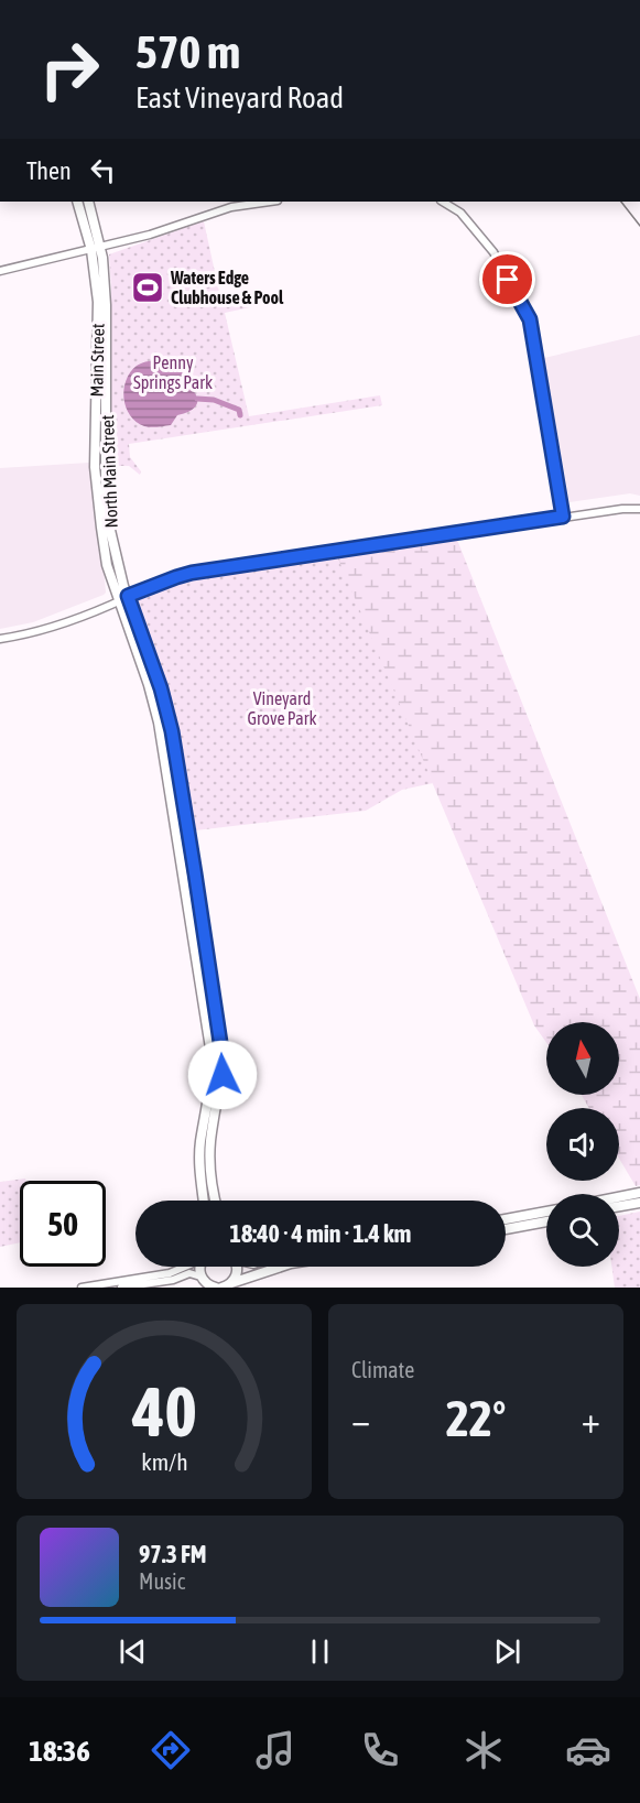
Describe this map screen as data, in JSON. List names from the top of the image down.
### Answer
{
  "streets": {
    "main road": ["Main Street", "North Main Street"]
  },
  "crossings": [
    ["Main Street", "North Main Street"]
  ],
  "parks": ["Penny Springs Park", "Vineyard Grove Park"],
  "places": {
    "sports": ["Waters Edge Clubhouse & Pool"]
  },
  "north": "top",
  "page": {
    "turn": ["570 m", "East Vineyard Road"],
    "then": "Then",
    "limit": "50",
    "trip": "18:40 · 4 min · 1.4 km",
    "tile": "Climate",
    "heat": ["−", "22°", "+"],
    "song": ["97.3 FM", "Music"],
    "tabs": "18:36",
    "gauge": ["40", "km/h"]
  }
}
